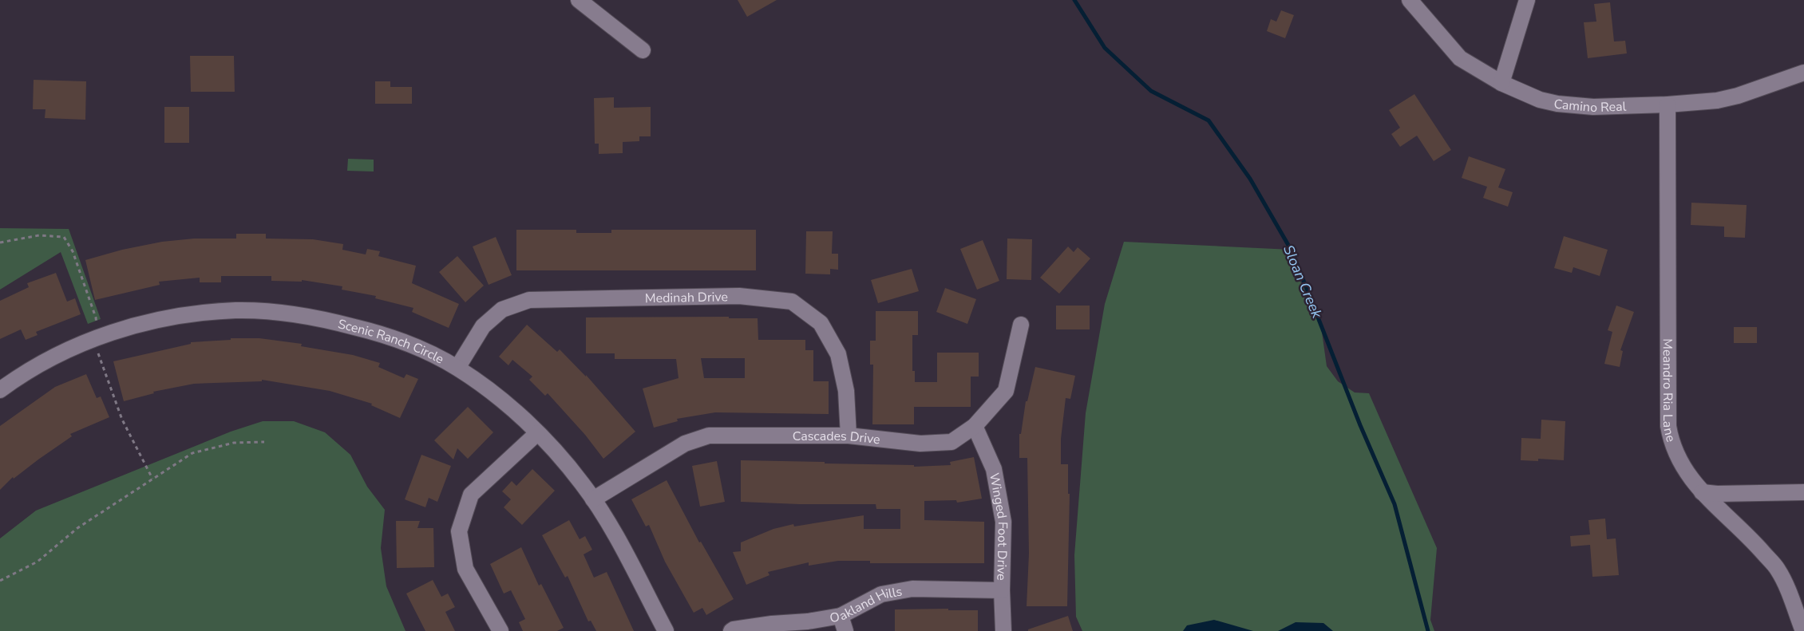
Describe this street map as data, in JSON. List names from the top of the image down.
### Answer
{
  "streets": {
    "street": [
      "Camino Real",
      "Medinah Drive",
      "Scenic Ranch Circle",
      "Meandro Ria Lane",
      "Cascades Drive",
      "Winged Foot Drive",
      "Oakland Hills"
    ]
  },
  "crossings": [
    ["Camino Real", "Meandro Ria Lane"],
    ["Medinah Drive", "Scenic Ranch Circle"],
    ["Medinah Drive", "Cascades Drive"],
    ["Scenic Ranch Circle", "Cascades Drive"],
    ["Cascades Drive", "Winged Foot Drive"],
    ["Winged Foot Drive", "Oakland Hills"]
  ],
  "water": ["Sloan Creek"]
}
